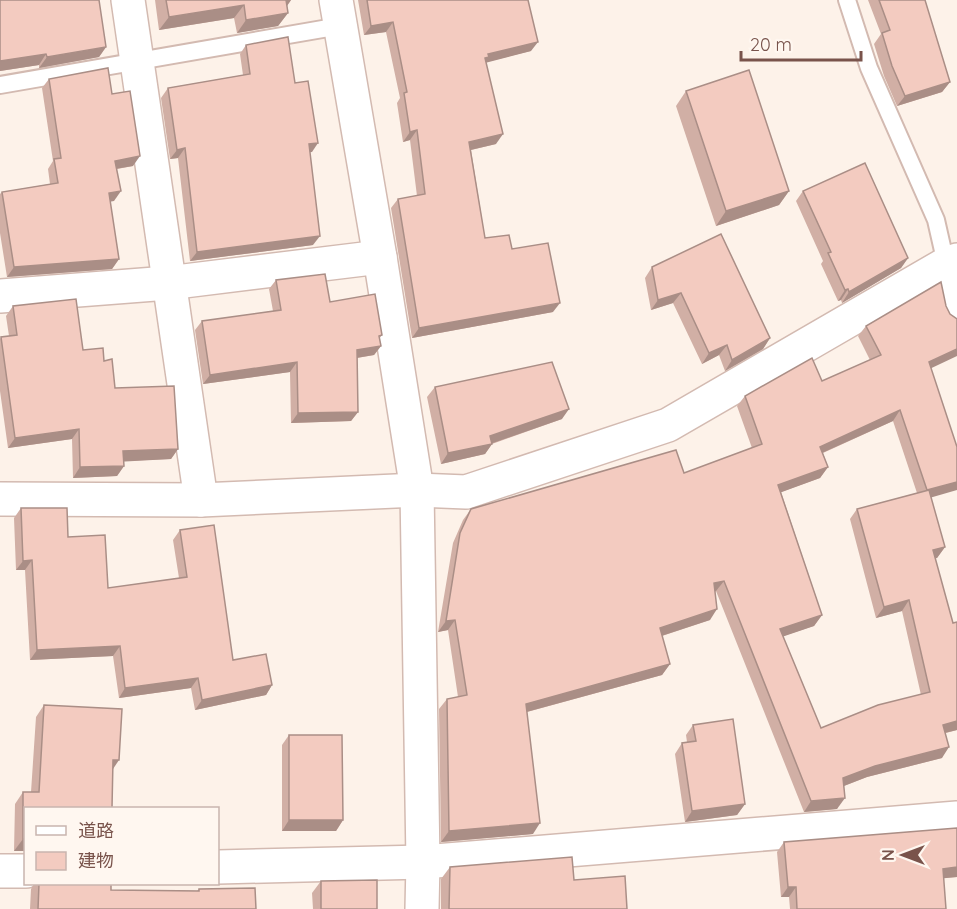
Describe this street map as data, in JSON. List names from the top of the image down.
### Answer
{
  "legend": ["道路", "建物"],
  "scale_bar": "20 m",
  "north": "left"
}
